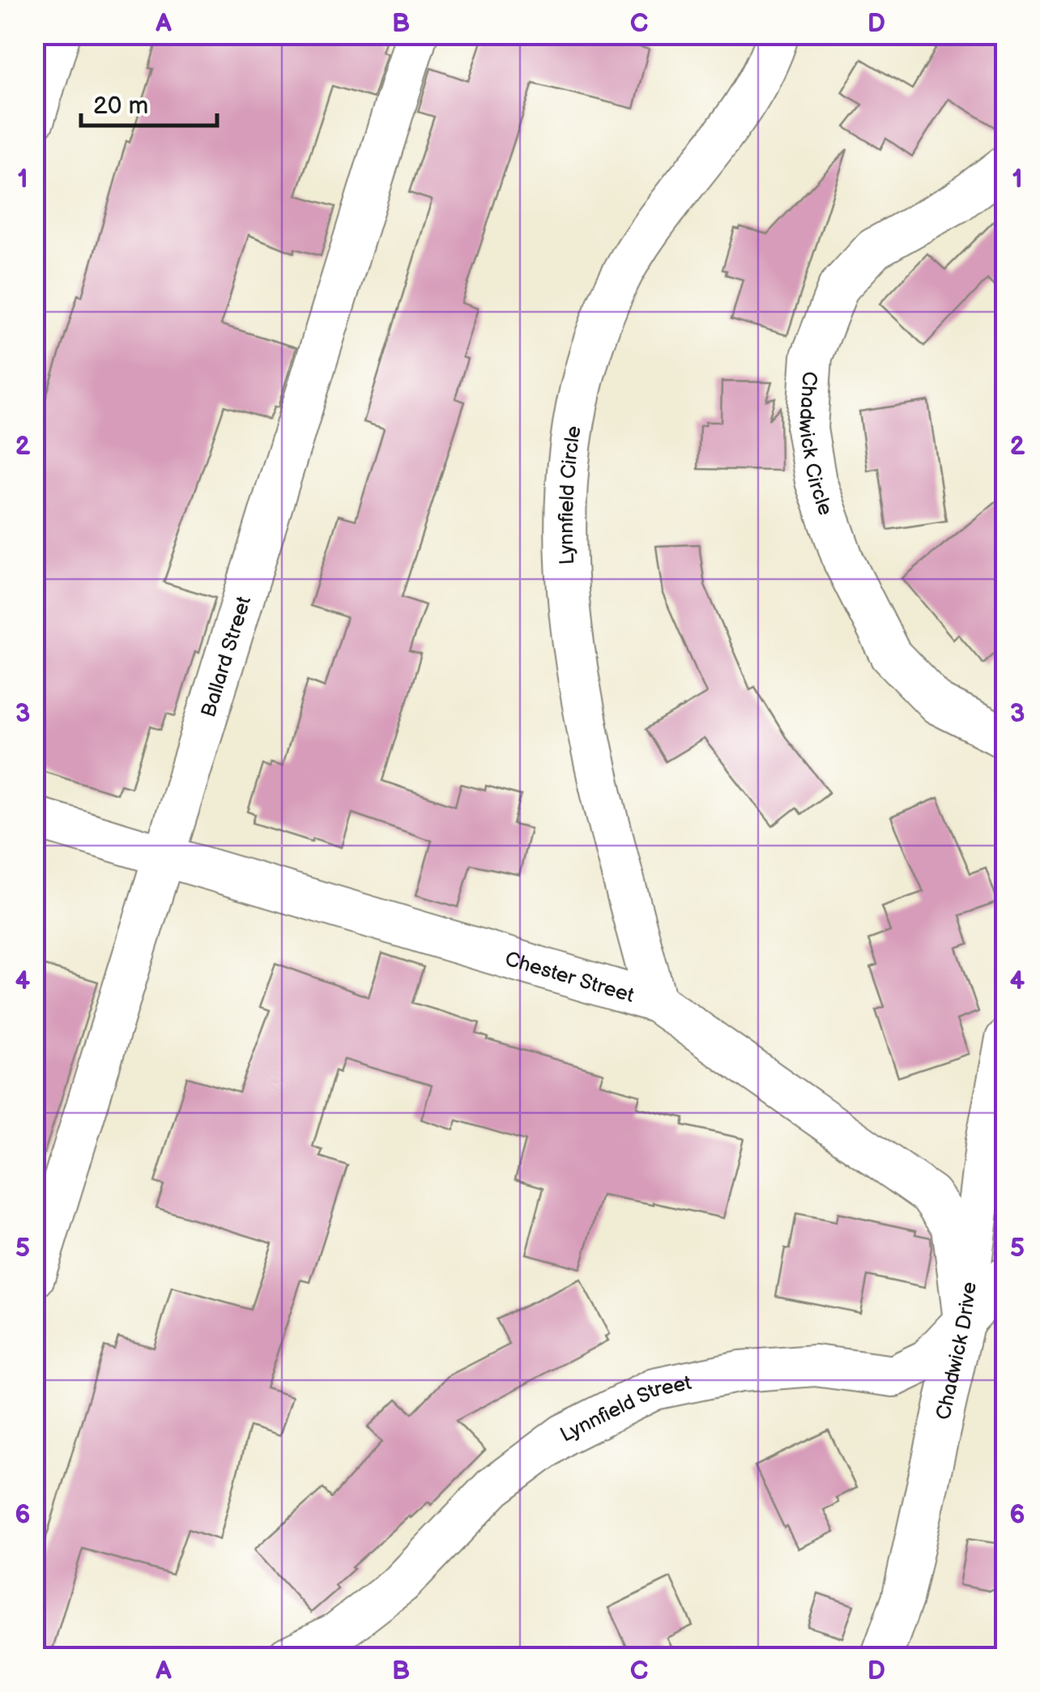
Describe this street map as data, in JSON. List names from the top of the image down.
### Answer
{
  "streets": {
    "street": [
      "Chadwick Circle",
      "Lynnfield Circle",
      "Ballard Street",
      "Chester Street",
      "Chadwick Drive",
      "Lynnfield Street"
    ]
  },
  "crossings": [
    ["Lynnfield Circle", "Chester Street"],
    ["Ballard Street", "Chester Street"],
    ["Chester Street", "Chadwick Drive"],
    ["Chester Street", "Lynnfield Street"],
    ["Chadwick Drive", "Lynnfield Street"]
  ],
  "scale_bar": "20 m",
  "grid": {
    "columns": [
      "A",
      "B",
      "C",
      "D"
    ],
    "rows": [
      "1",
      "2",
      "3",
      "4",
      "5",
      "6"
    ]
  }
}
